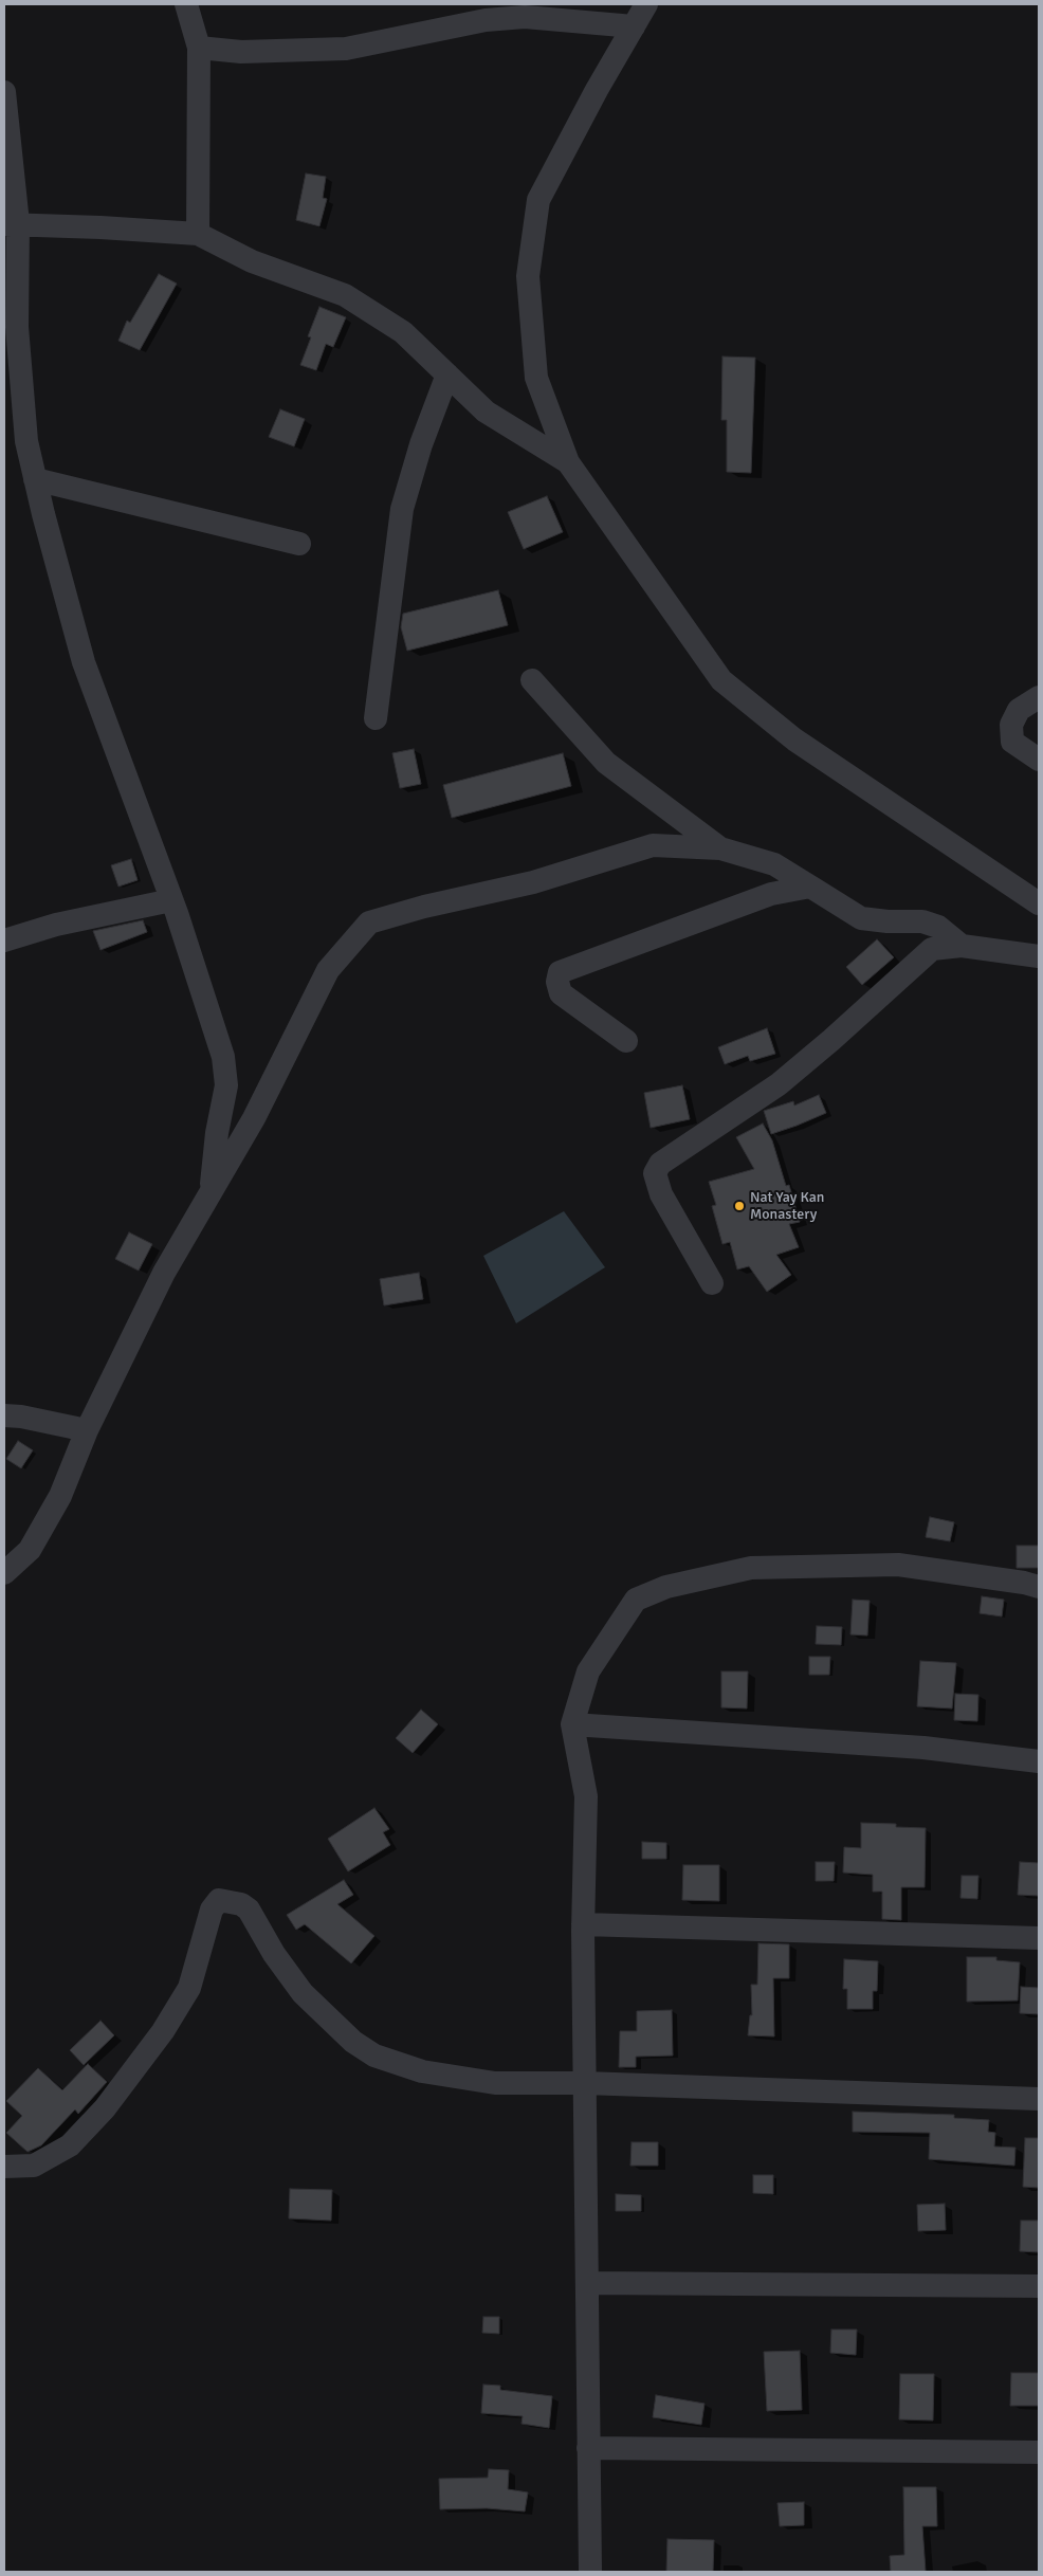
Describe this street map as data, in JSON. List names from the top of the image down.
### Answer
{
  "places": ["Nat Yay Kan Monastery"]
}
